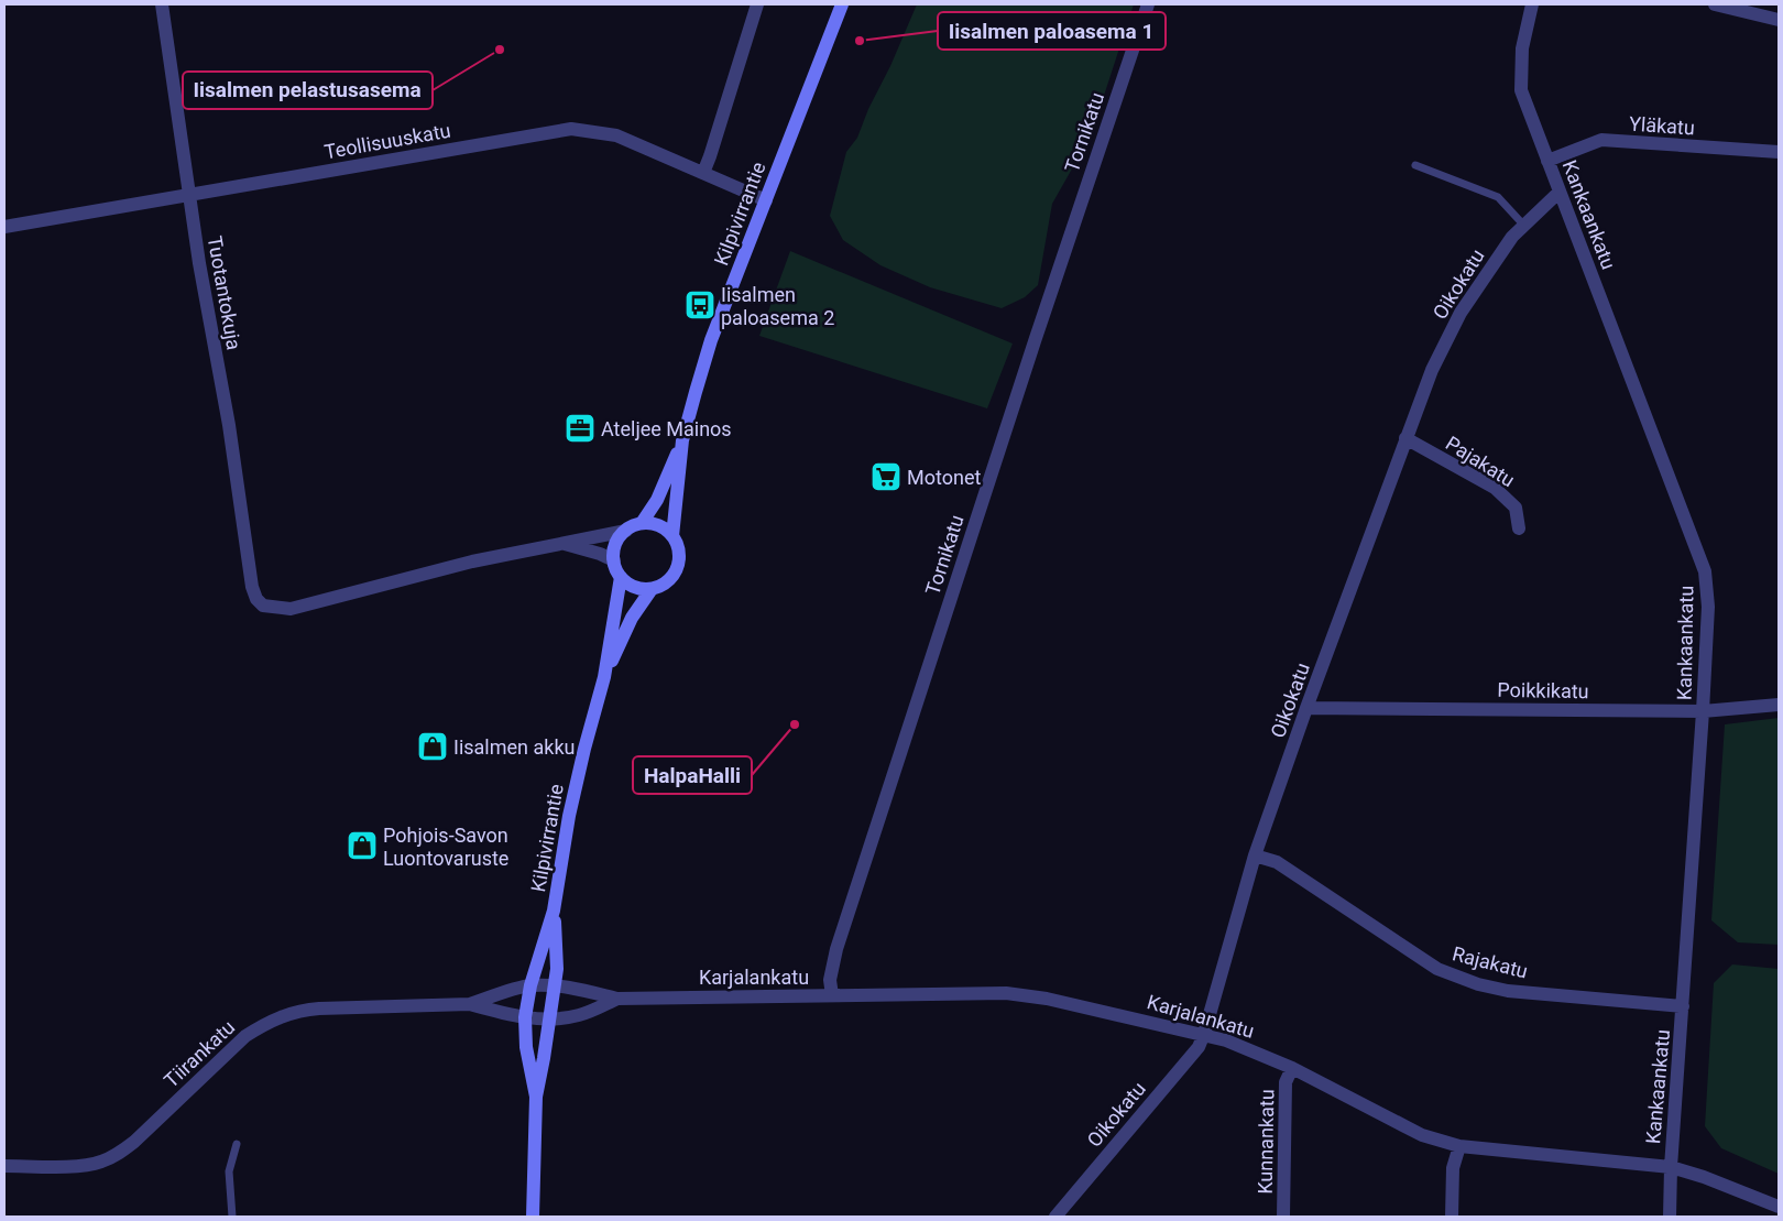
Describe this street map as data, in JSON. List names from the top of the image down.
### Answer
{
  "streets": {
    "street": [
      "Yläkatu",
      "Tornikatu",
      "Teollisuuskatu",
      "Kilpivirrantie",
      "Kankaankatu",
      "Oikokatu",
      "Tuotantokuja",
      "Pajakatu",
      "Poikkikatu",
      "Rajakatu",
      "Karjalankatu",
      "Tiirankatu",
      "Kunnankatu"
    ]
  },
  "crossings": [
    ["Yläkatu", "Kankaankatu"],
    ["Tornikatu", "Karjalankatu"],
    ["Teollisuuskatu", "Kilpivirrantie"],
    ["Teollisuuskatu", "Tuotantokuja"],
    ["Kilpivirrantie", "Karjalankatu"],
    ["Kilpivirrantie", "Tiirankatu"],
    ["Kankaankatu", "Oikokatu"],
    ["Kankaankatu", "Poikkikatu"],
    ["Kankaankatu", "Rajakatu"],
    ["Kankaankatu", "Karjalankatu"],
    ["Oikokatu", "Pajakatu"],
    ["Oikokatu", "Poikkikatu"],
    ["Oikokatu", "Rajakatu"],
    ["Oikokatu", "Karjalankatu"],
    ["Karjalankatu", "Tiirankatu"],
    ["Karjalankatu", "Kunnankatu"]
  ],
  "places": {
    "other": ["Iisalmen paloasema 1", "Iisalmen pelastusasema", "HalpaHalli"],
    "bus stop": ["Iisalmen paloasema 2"],
    "office": ["Ateljee Mainos"],
    "supermarket": ["Motonet"],
    "shop": ["Iisalmen akku", "Pohjois-Savon Luontovaruste"]
  }
}
